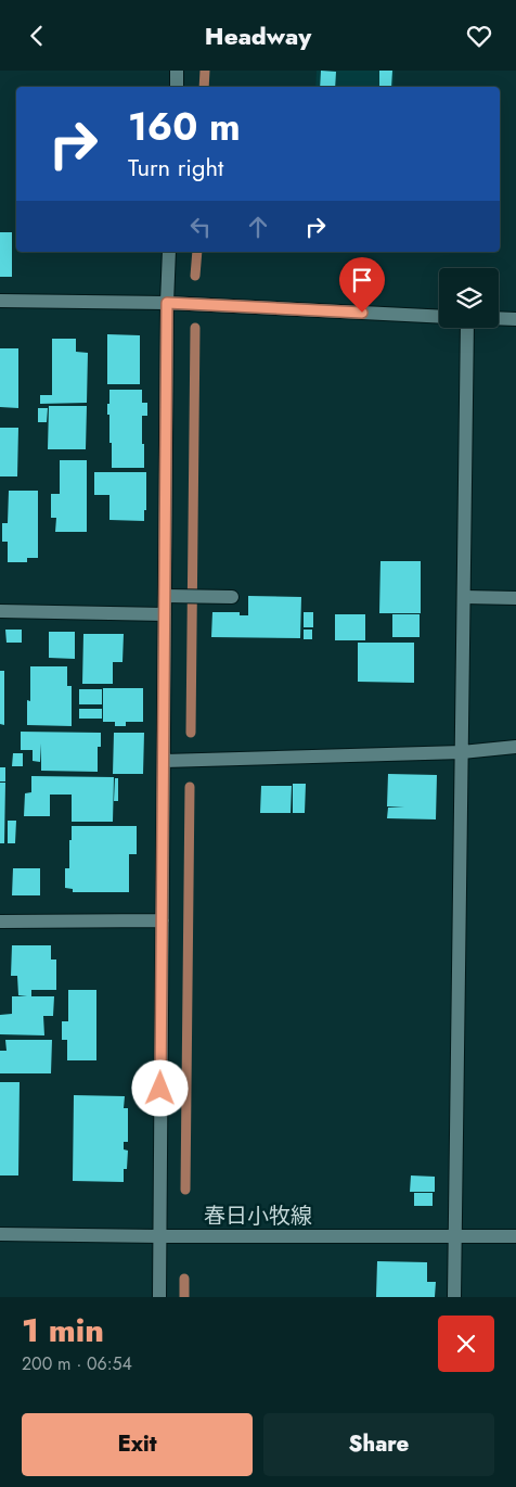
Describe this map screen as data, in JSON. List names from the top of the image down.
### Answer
{
  "streets": {
    "street": ["春日小牧線"]
  },
  "page": {
    "header": "Headway",
    "turn": ["160 m", "Turn right"],
    "heading": ["1 min", "200 m · 06:54"],
    "buttons": ["Exit", "Share"]
  }
}
